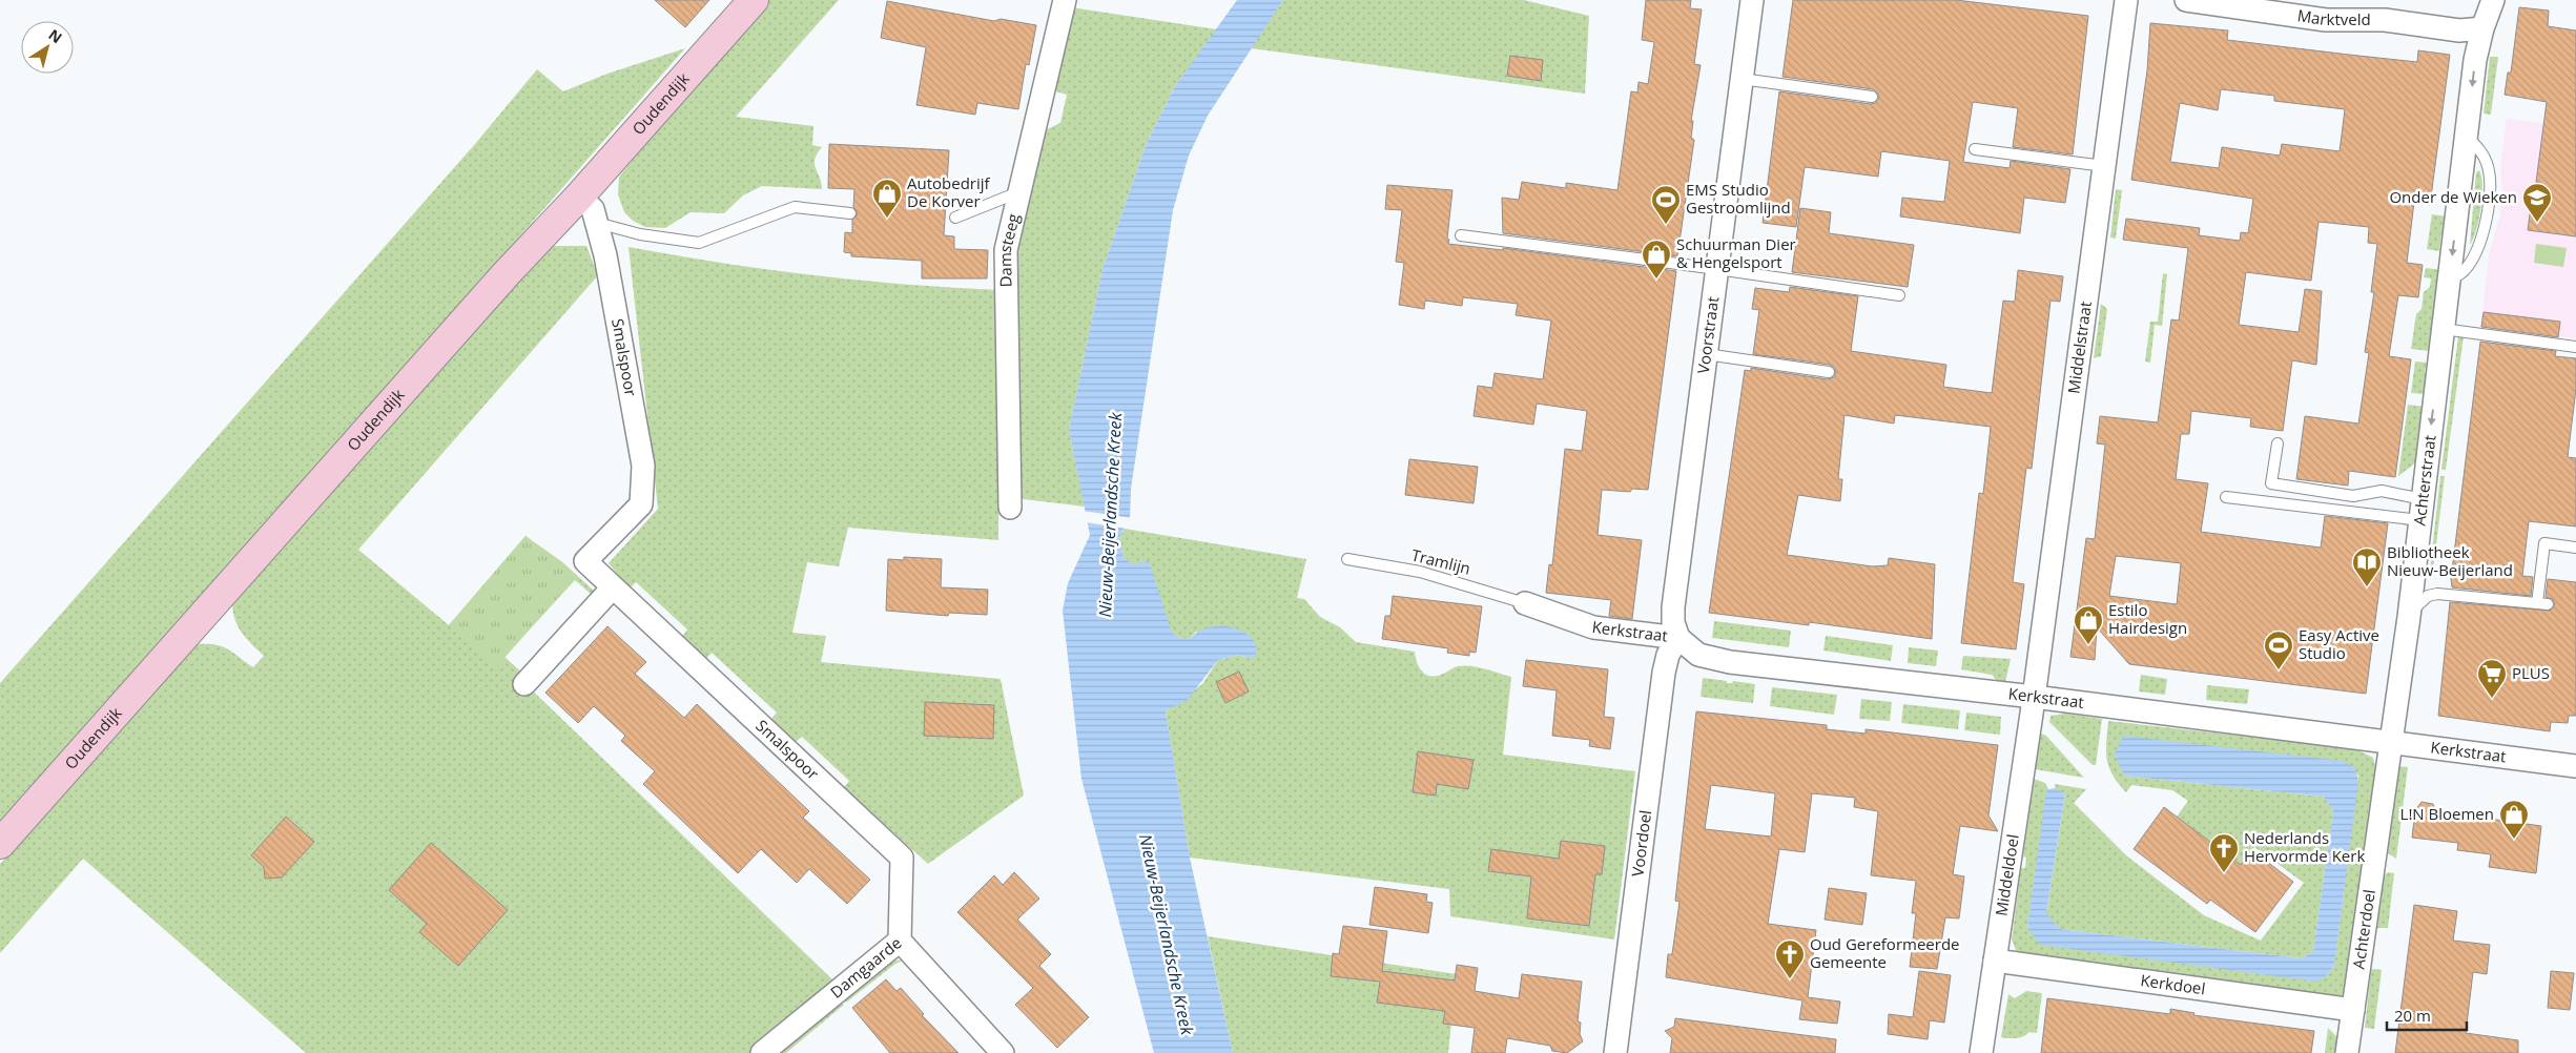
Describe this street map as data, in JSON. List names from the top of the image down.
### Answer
{
  "streets": {
    "street": [
      "Marktveld",
      "Oudendijk",
      "Damsteeg",
      "Voorstraat",
      "Middelstraat",
      "Smalspoor",
      "Achterstraat",
      "Kerkstraat",
      "Voordoel",
      "Middeldoel",
      "Achterdoel",
      "Damgaarde",
      "Kerkdoel"
    ],
    "lane": ["Tramlijn"]
  },
  "crossings": [
    ["Marktveld", "Achterstraat"],
    ["Oudendijk", "Smalspoor"],
    ["Voorstraat", "Kerkstraat"],
    ["Voorstraat", "Voordoel"],
    ["Middelstraat", "Kerkstraat"],
    ["Middelstraat", "Middeldoel"],
    ["Smalspoor", "Damgaarde"],
    ["Achterstraat", "Kerkstraat"],
    ["Achterstraat", "Achterdoel"],
    ["Tramlijn", "Kerkstraat"],
    ["Kerkstraat", "Voordoel"],
    ["Kerkstraat", "Middeldoel"],
    ["Kerkstraat", "Achterdoel"],
    ["Middeldoel", "Kerkdoel"],
    ["Achterdoel", "Kerkdoel"]
  ],
  "one_way": ["Achterstraat"],
  "water": ["Nieuw-Beijerlandsche Kreek"],
  "places": {
    "shop": [
      "Autobedrijf De Korver",
      "Schuurman Dier & Hengelsport",
      "Estilo Hairdesign",
      "L!N Bloemen"
    ],
    "school or university": ["Onder de Wieken"],
    "sports": ["EMS Studio Gestroomlijnd", "Easy Active Studio"],
    "library": ["Bibliotheek Nieuw-Beijerland"],
    "supermarket": ["PLUS"],
    "church": ["Nederlands Hervormde Kerk", "Oud Gereformeerde Gemeente"]
  },
  "scale_bar": "20 m",
  "north": "top right"
}
